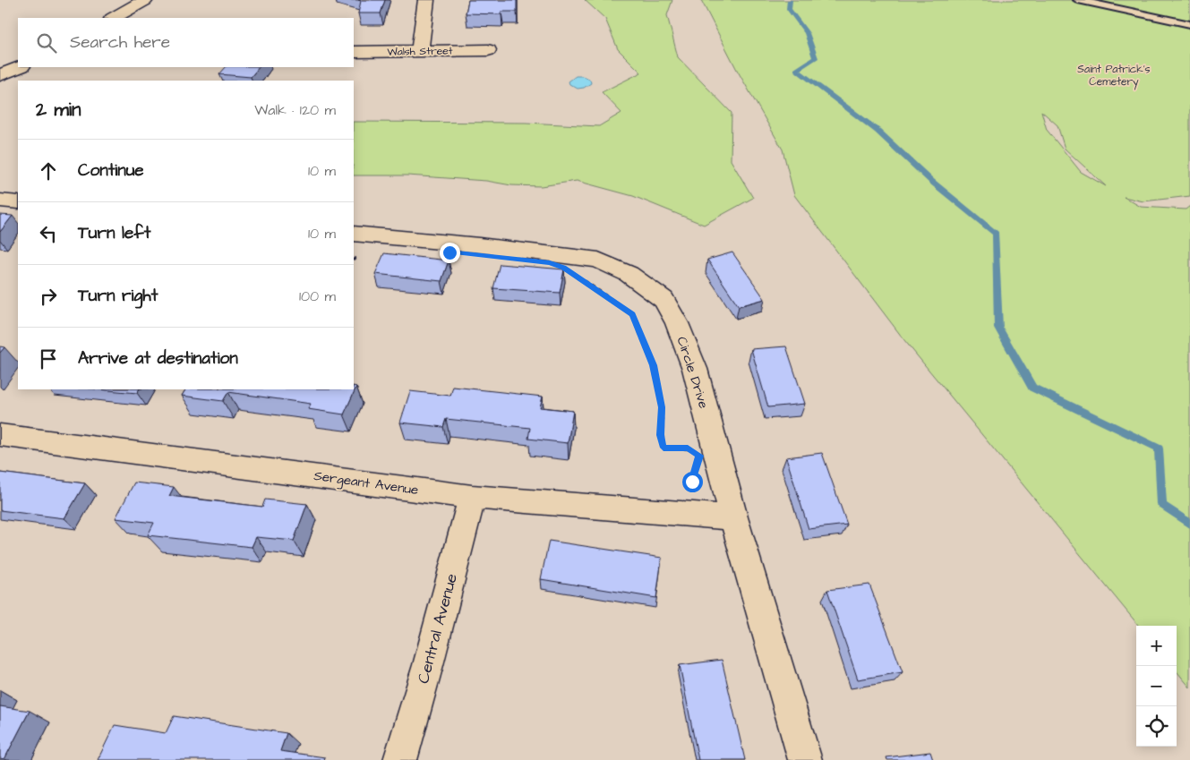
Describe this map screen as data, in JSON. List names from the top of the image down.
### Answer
{
  "streets": {
    "street": [
      "Walsh Street",
      "Circle Drive",
      "Sergeant Avenue",
      "Central Avenue"
    ]
  },
  "crossings": [
    ["Circle Drive", "Sergeant Avenue"],
    ["Sergeant Avenue", "Central Avenue"]
  ],
  "parks": ["Saint Patrick's Cemetery"],
  "page": {
    "search": "Search here",
    "heading": ["2 min", "Walk · 120 m"],
    "list": [
      ["Continue", "10 m"],
      ["Turn left", "10 m"],
      ["Turn right", "100 m"],
      "Arrive at destination"
    ],
    "map_buttons": ["+", "−"]
  }
}
